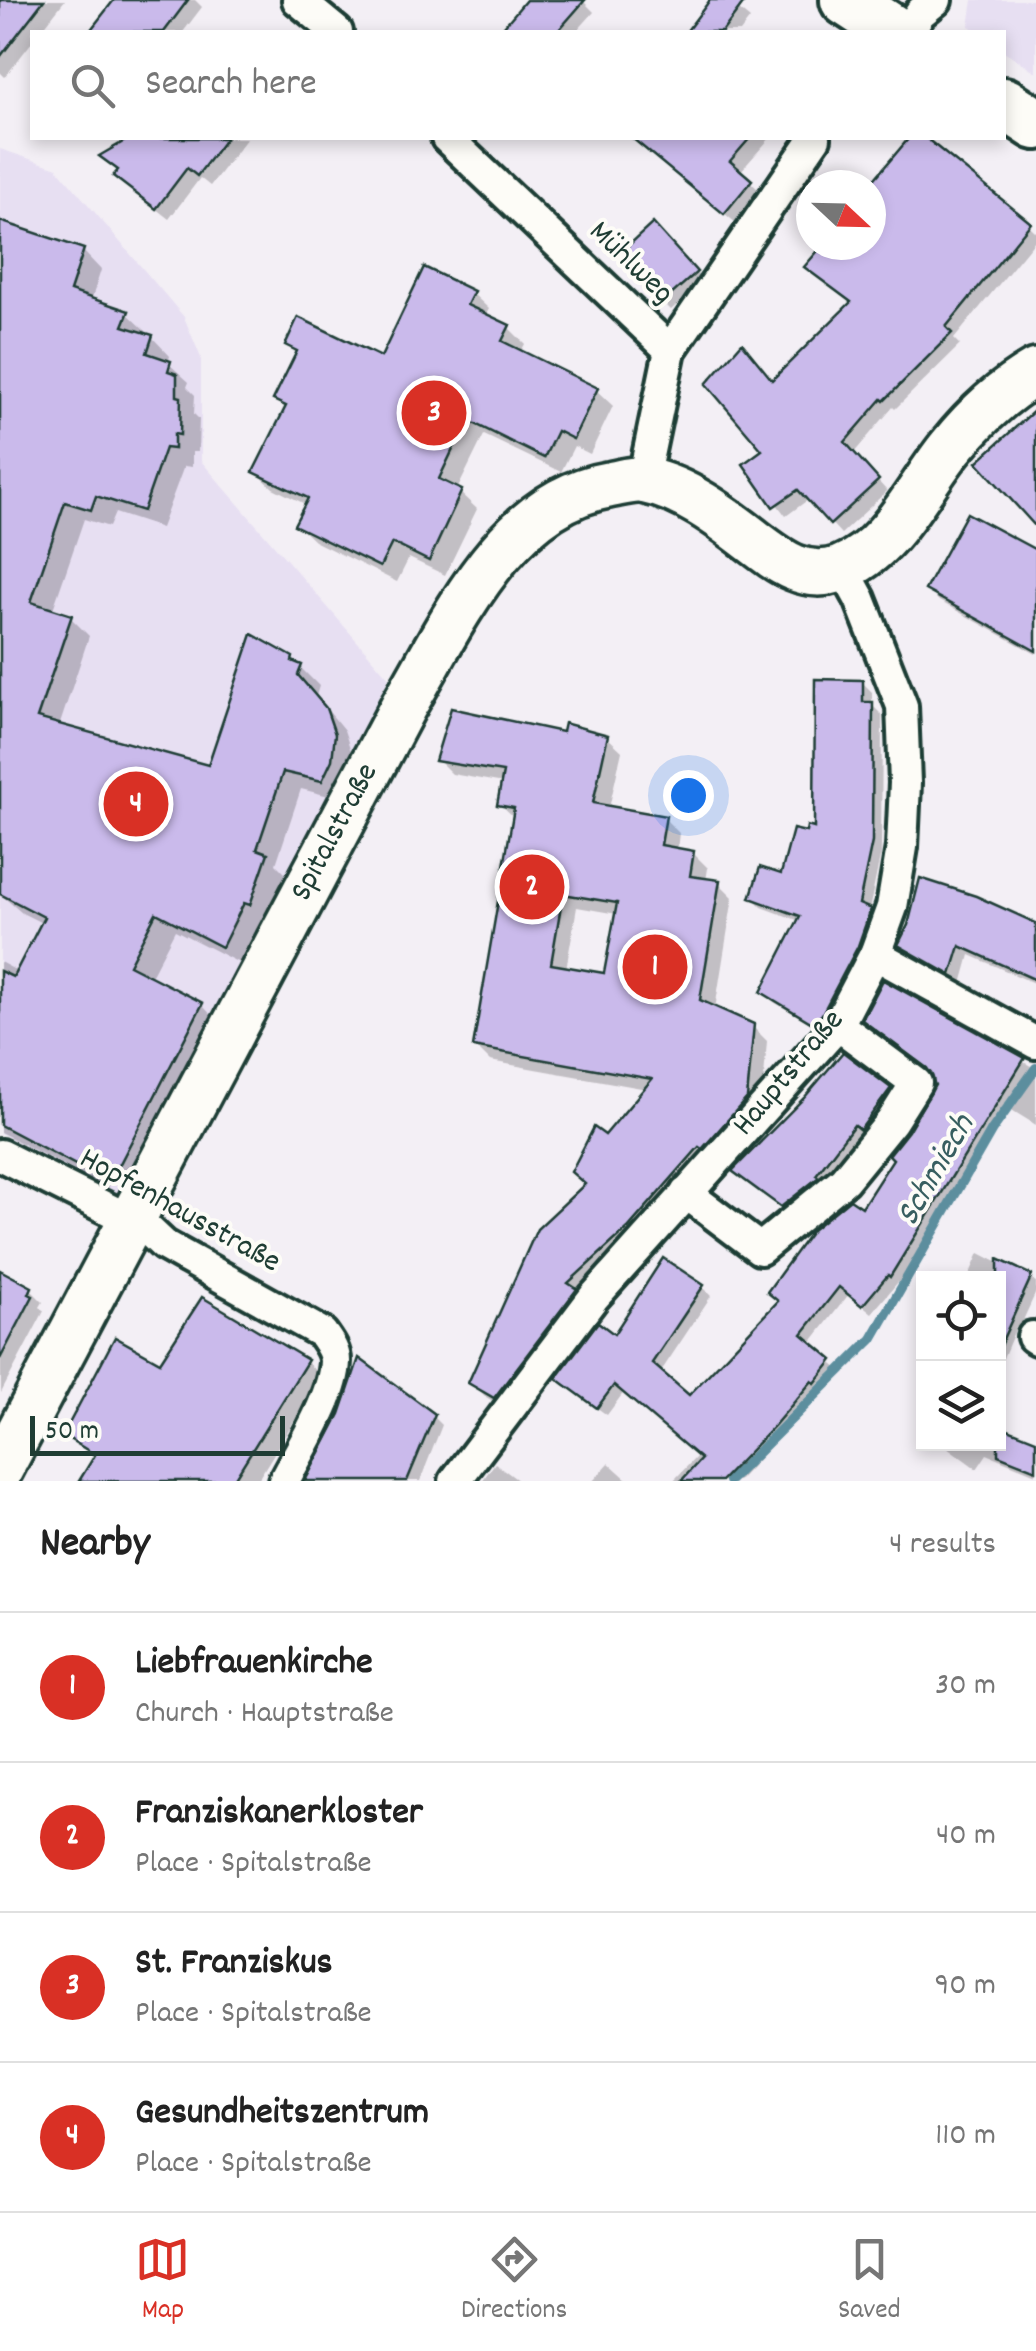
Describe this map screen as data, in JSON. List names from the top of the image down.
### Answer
{
  "streets": {
    "street": [
      "Mühlweg",
      "Spitalstraße",
      "Hauptstraße",
      "Hopfenhausstraße"
    ]
  },
  "crossings": [
    ["Mühlweg", "Spitalstraße"],
    ["Spitalstraße", "Hopfenhausstraße"]
  ],
  "water": ["Schmiech"],
  "scale_bar": "50 m",
  "north": "right",
  "page": {
    "search": "Search here",
    "pins": [
      "3",
      "4",
      "2",
      "1"
    ],
    "scale": "50 m",
    "heading": ["Nearby", "4 results"],
    "list": [
      {
        "mark": "1",
        "name": "Liebfrauenkirche",
        "note": "Church · Hauptstraße",
        "value": "30 m"
      },
      {
        "mark": "2",
        "name": "Franziskanerkloster",
        "note": "Place · Spitalstraße",
        "value": "40 m"
      },
      {
        "mark": "3",
        "name": "St. Franziskus",
        "note": "Place · Spitalstraße",
        "value": "90 m"
      },
      {
        "mark": "4",
        "name": "Gesundheitszentrum",
        "note": "Place · Spitalstraße",
        "value": "110 m"
      }
    ],
    "nav": ["Map", "Directions", "Saved"]
  }
}
